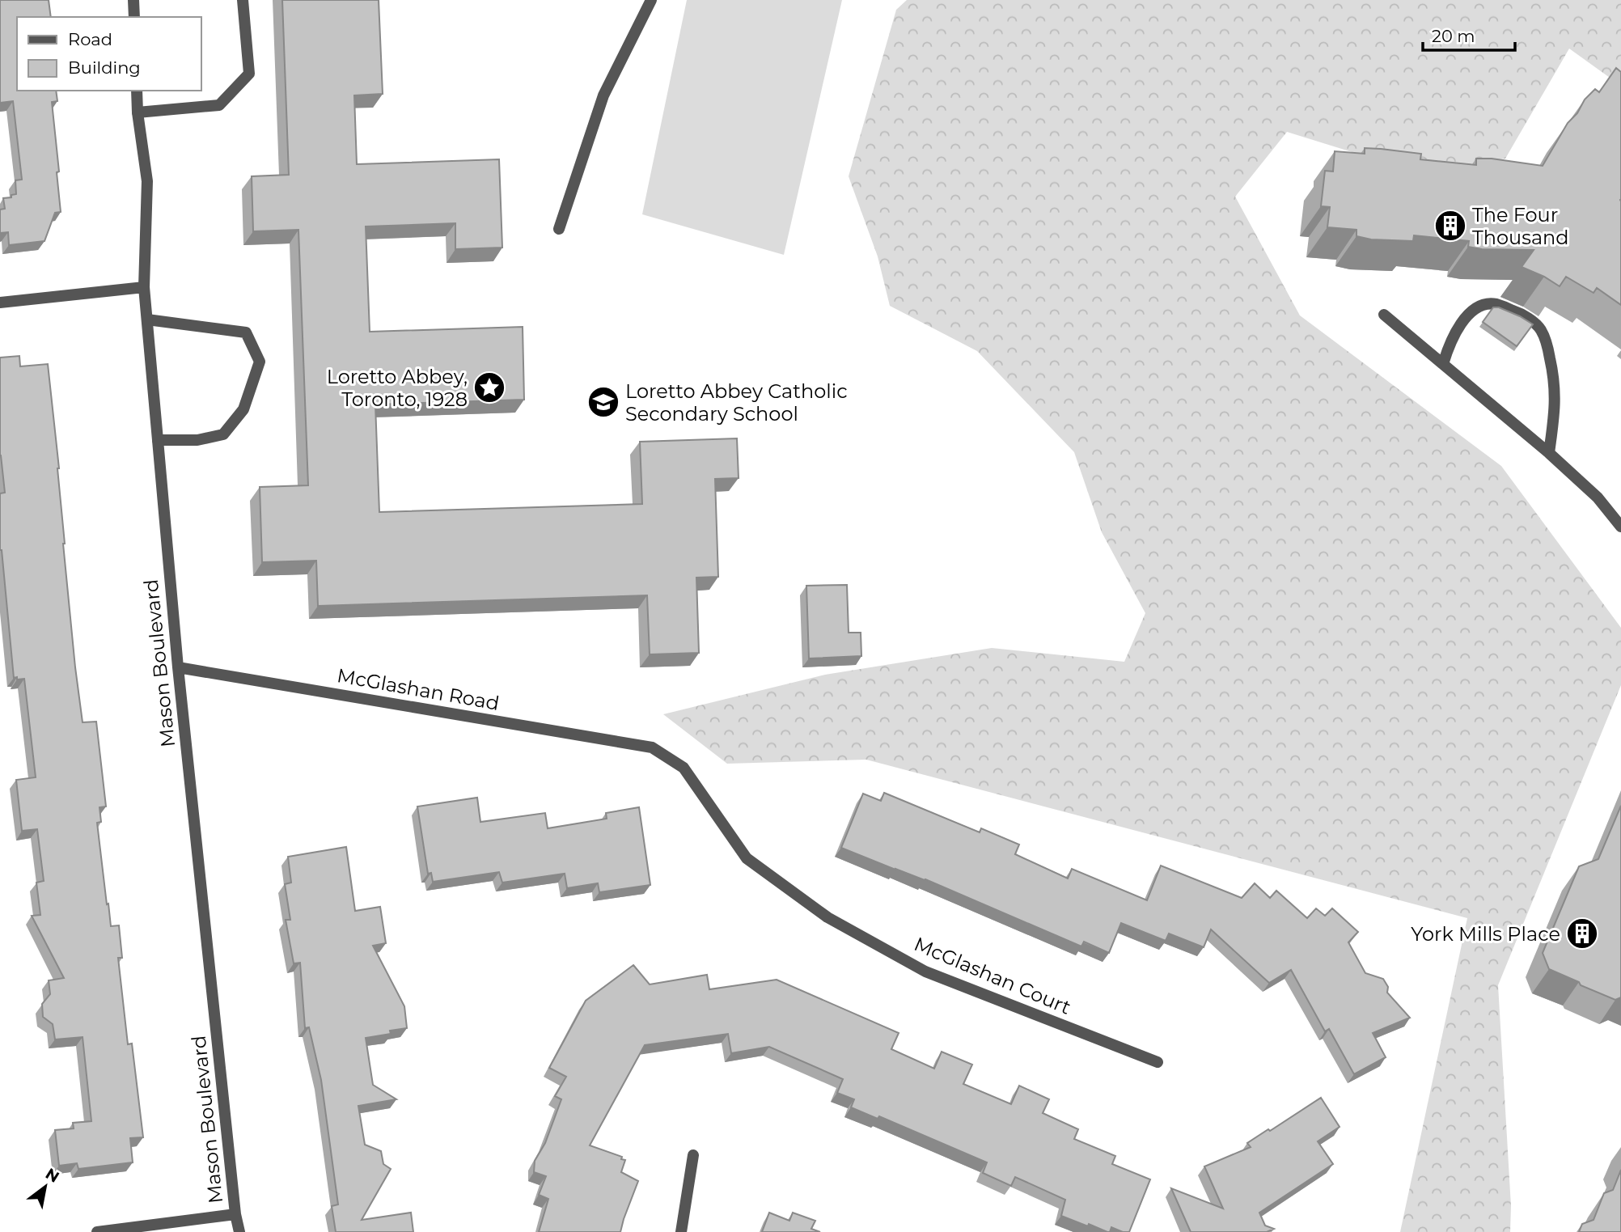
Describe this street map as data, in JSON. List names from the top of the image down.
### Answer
{
  "streets": {
    "street": ["Mason Boulevard", "McGlashan Road", "McGlashan Court"]
  },
  "crossings": [
    ["Mason Boulevard", "McGlashan Road"],
    ["McGlashan Road", "McGlashan Court"]
  ],
  "places": {
    "building": ["The Four Thousand", "York Mills Place"],
    "place": ["Loretto Abbey, Toronto, 1928"],
    "school or university": ["Loretto Abbey Catholic Secondary School"]
  },
  "legend": ["Road", "Building"],
  "scale_bar": "20 m",
  "north": "top right"
}
